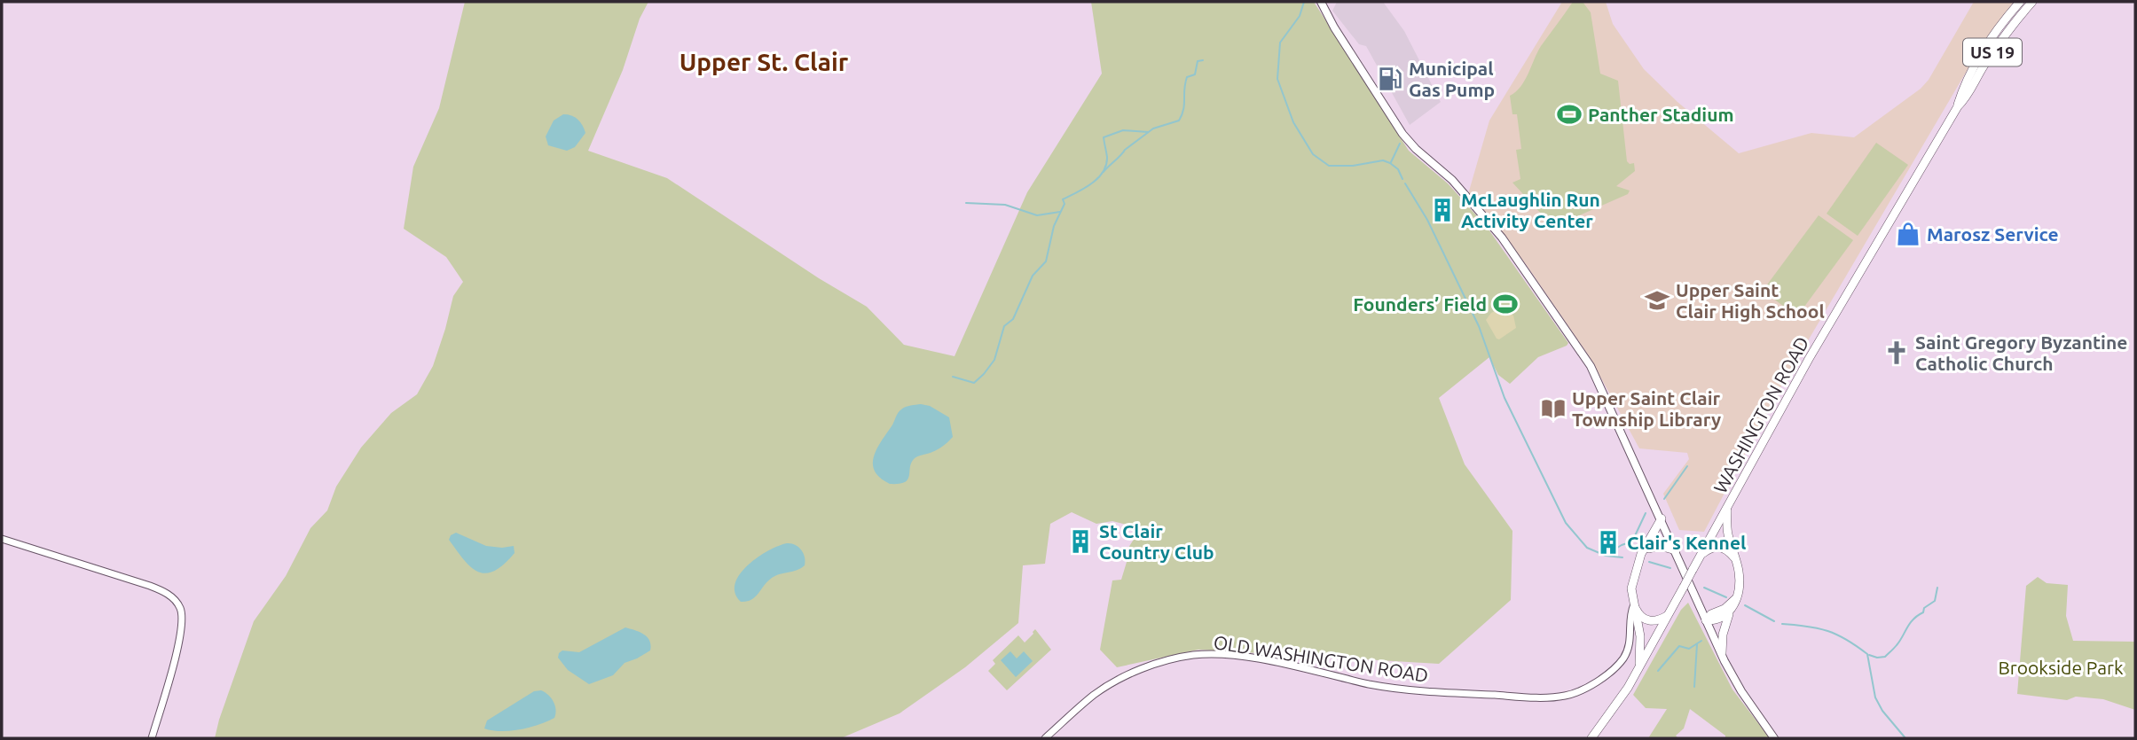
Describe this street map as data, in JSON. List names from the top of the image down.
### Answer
{
  "streets": {
    "main road": ["US 19", "WASHINGTON ROAD"],
    "street": ["OLD WASHINGTON ROAD"]
  },
  "districts": ["Upper St. Clair"],
  "parks": ["Brookside Park"],
  "places": {
    "fuel station": ["Municipal Gas Pump"],
    "sports": ["Panther Stadium", "Founders’ Field"],
    "building": ["McLaughlin Run Activity Center", "St Clair Country Club", "Clair's Kennel"],
    "shop": ["Marosz Service"],
    "school or university": ["Upper Saint Clair High School"],
    "church": ["Saint Gregory Byzantine Catholic Church"],
    "library": ["Upper Saint Clair Township Library"]
  }
}
